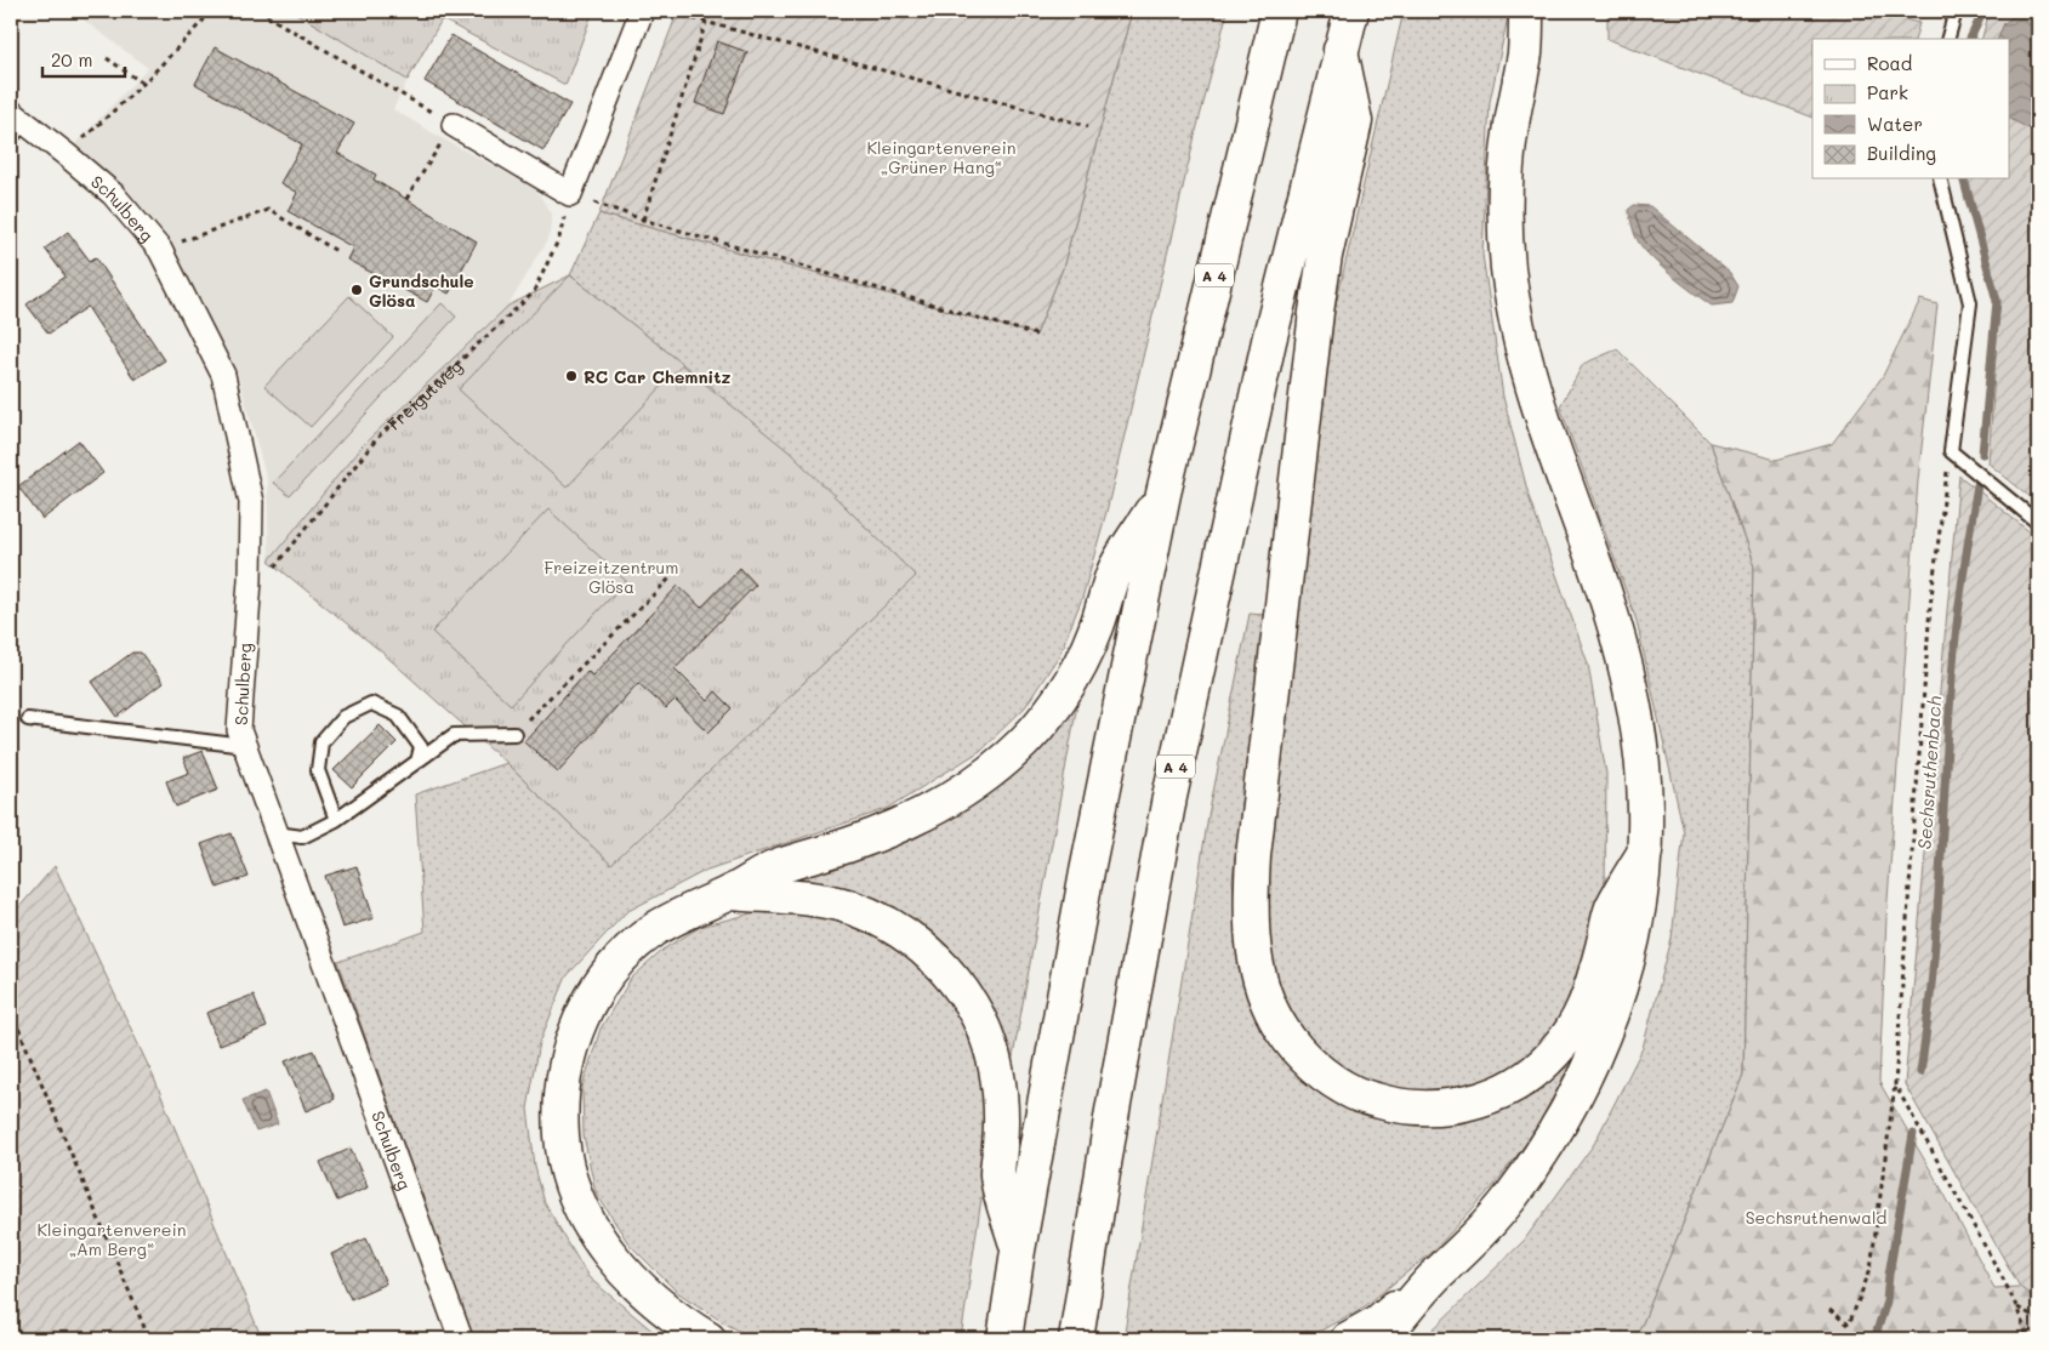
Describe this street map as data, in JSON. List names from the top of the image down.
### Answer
{
  "streets": {
    "highway": ["A 4"],
    "street": ["Schulberg"],
    "path": ["Freigutweg"]
  },
  "crossings": [
    ["Schulberg", "Freigutweg"]
  ],
  "water": ["Sechsruthenbach"],
  "parks": [
    "Kleingartenverein „Grüner Hang“",
    "Freizeitzentrum Glösa",
    "Sechsruthenwald",
    "Kleingartenverein „Am Berg“"
  ],
  "places": ["Grundschule Glösa", "RC Car Chemnitz"],
  "legend": [
    "Road",
    "Park",
    "Water",
    "Building"
  ],
  "scale_bar": "20 m"
}
